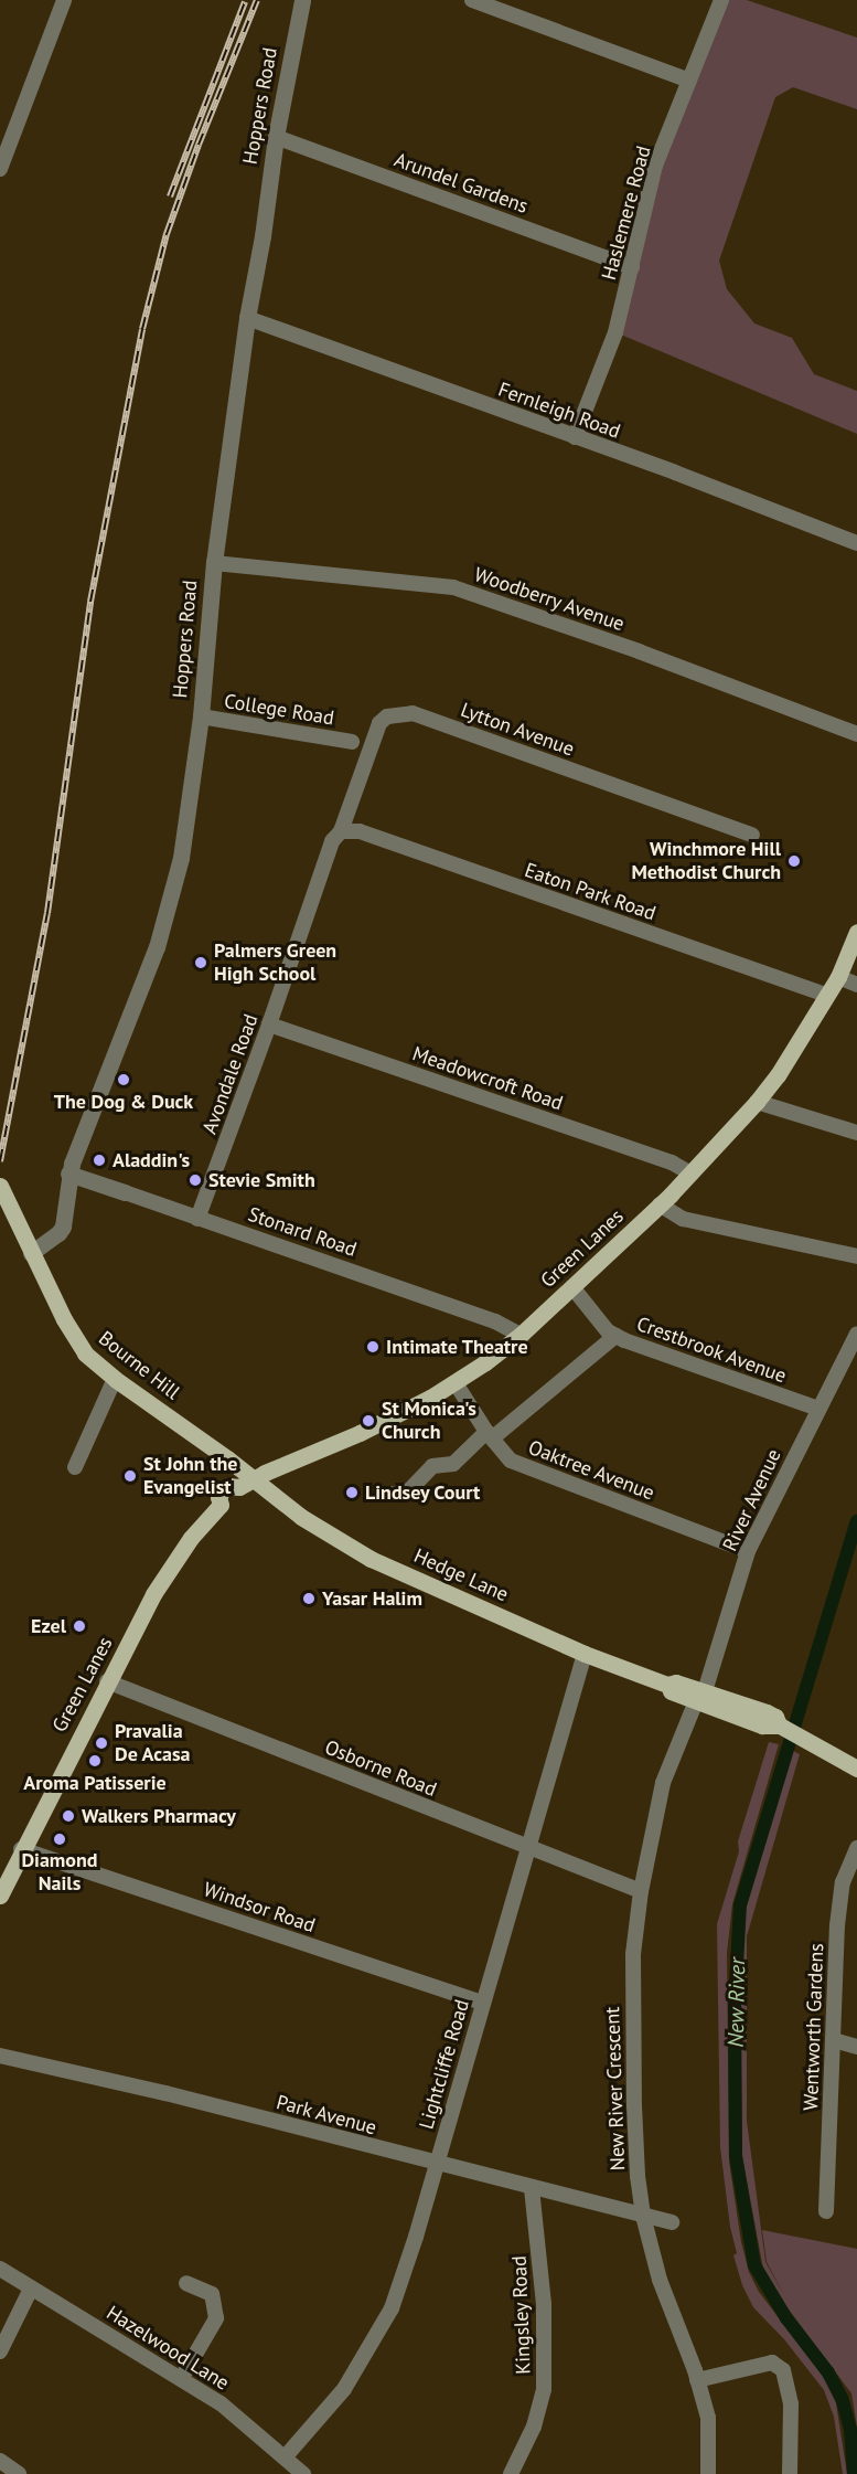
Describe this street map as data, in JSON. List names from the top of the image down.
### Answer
{
  "streets": {
    "main road": ["Green Lanes", "Bourne Hill", "Hedge Lane"],
    "street": [
      "Hoppers Road",
      "Arundel Gardens",
      "Haslemere Road",
      "Fernleigh Road",
      "Woodberry Avenue",
      "College Road",
      "Lytton Avenue",
      "Eaton Park Road",
      "Avondale Road",
      "Meadowcroft Road",
      "Stonard Road",
      "Crestbrook Avenue",
      "Oaktree Avenue",
      "River Avenue",
      "Osborne Road",
      "Windsor Road",
      "Wentworth Gardens",
      "Lightcliffe Road",
      "New River Crescent",
      "Park Avenue",
      "Kingsley Road",
      "Hazelwood Lane"
    ]
  },
  "crossings": [
    ["Hoppers Road", "Arundel Gardens"],
    ["Hoppers Road", "Fernleigh Road"],
    ["Hoppers Road", "Woodberry Avenue"],
    ["Hoppers Road", "College Road"],
    ["Hoppers Road", "Stonard Road"],
    ["Hoppers Road", "Bourne Hill"],
    ["Arundel Gardens", "Haslemere Road"],
    ["Haslemere Road", "Fernleigh Road"],
    ["Lytton Avenue", "Eaton Park Road"],
    ["Lytton Avenue", "Avondale Road"],
    ["Eaton Park Road", "Avondale Road"],
    ["Eaton Park Road", "Green Lanes"],
    ["Avondale Road", "Meadowcroft Road"],
    ["Avondale Road", "Stonard Road"],
    ["Meadowcroft Road", "Green Lanes"],
    ["Stonard Road", "Green Lanes"],
    ["Green Lanes", "Crestbrook Avenue"],
    ["Green Lanes", "Bourne Hill"],
    ["Green Lanes", "Oaktree Avenue"],
    ["Green Lanes", "Hedge Lane"],
    ["Green Lanes", "Osborne Road"],
    ["Green Lanes", "Windsor Road"],
    ["Crestbrook Avenue", "River Avenue"],
    ["Bourne Hill", "Hedge Lane"],
    ["Oaktree Avenue", "River Avenue"],
    ["River Avenue", "Hedge Lane"],
    ["River Avenue", "New River Crescent"],
    ["Hedge Lane", "Lightcliffe Road"],
    ["Hedge Lane", "New River Crescent"],
    ["Osborne Road", "Lightcliffe Road"],
    ["Osborne Road", "New River Crescent"],
    ["Windsor Road", "Lightcliffe Road"],
    ["Lightcliffe Road", "Park Avenue"],
    ["Lightcliffe Road", "Hazelwood Lane"],
    ["New River Crescent", "Park Avenue"],
    ["Park Avenue", "Kingsley Road"]
  ],
  "water": ["New River"],
  "places": [
    "Winchmore Hill Methodist Church",
    "Palmers Green High School",
    "The Dog & Duck",
    "Aladdin's",
    "Stevie Smith",
    "Intimate Theatre",
    "St Monica's Church",
    "St John the Evangelist",
    "Lindsey Court",
    "Yasar Halim",
    "Ezel",
    "Pravalia De Acasa",
    "Aroma Patisserie",
    "Walkers Pharmacy",
    "Diamond Nails"
  ]
}
